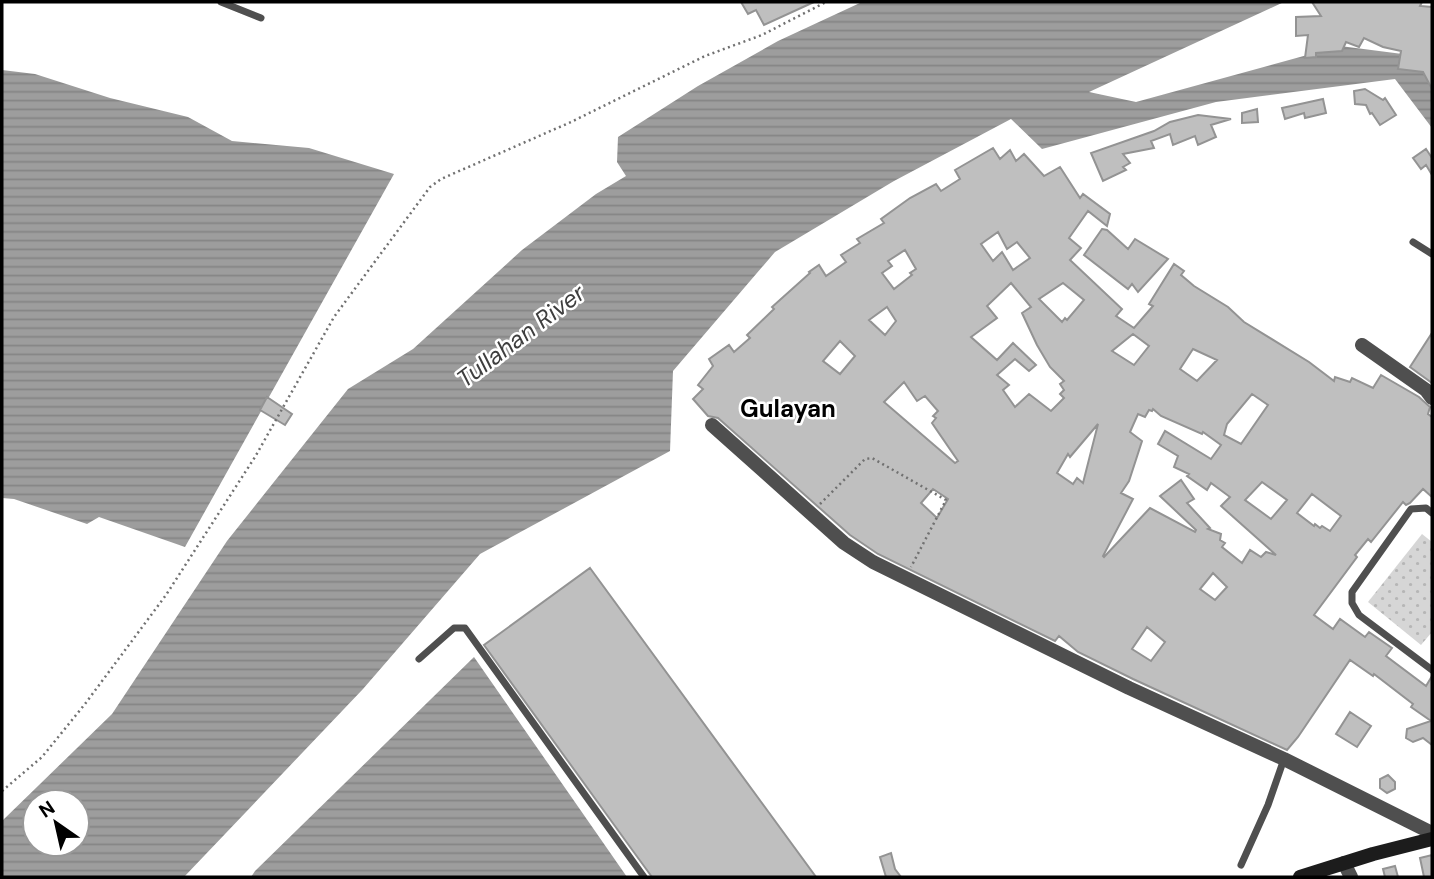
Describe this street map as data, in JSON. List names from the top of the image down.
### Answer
{
  "districts": ["Gulayan"],
  "water": ["Tullahan River"],
  "north": "top left"
}
